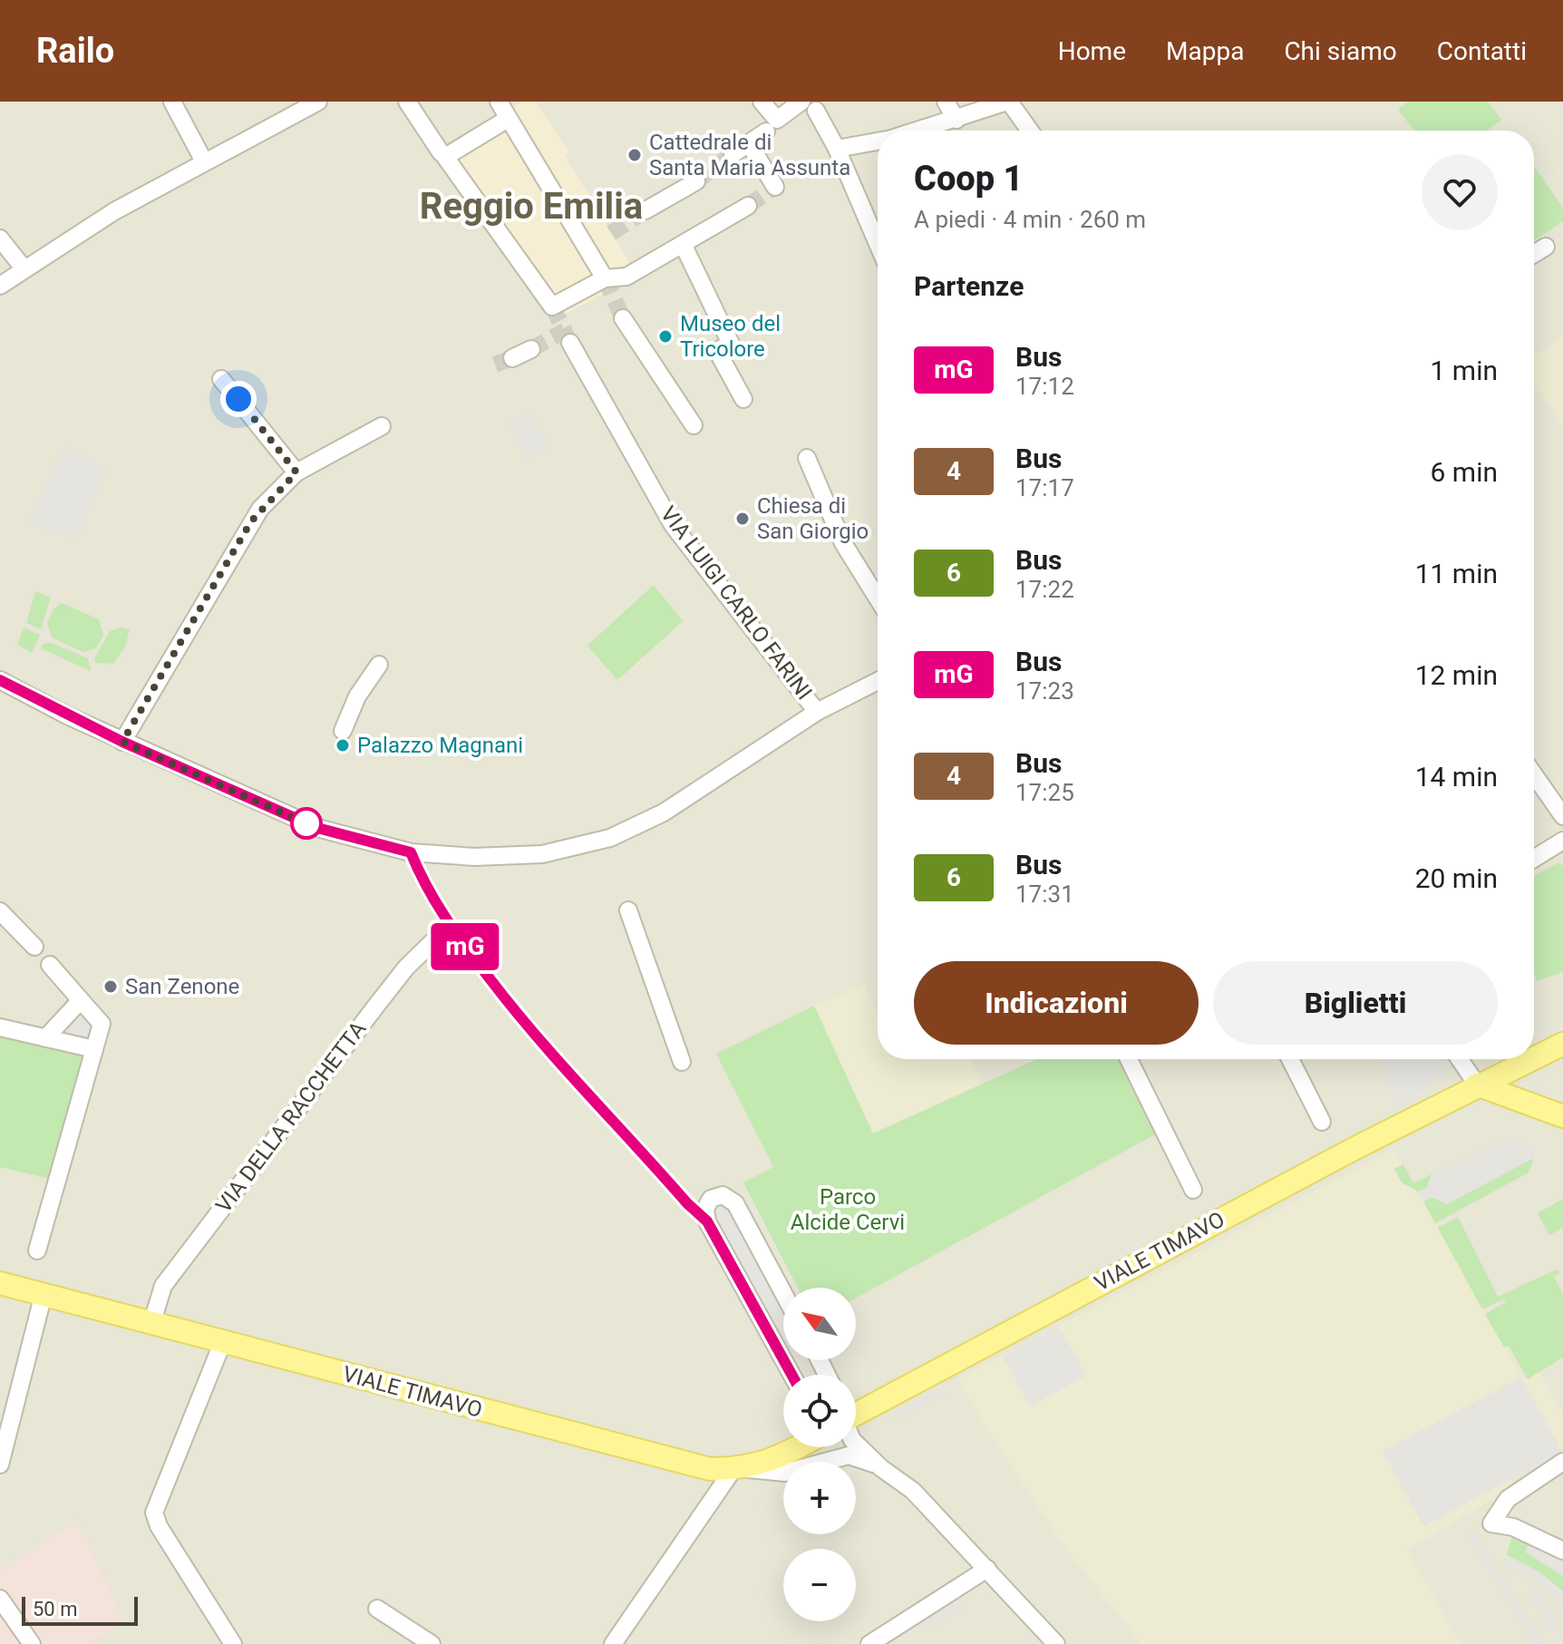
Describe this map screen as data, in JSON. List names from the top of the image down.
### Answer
{
  "streets": {
    "main road": ["VIALE TIMAVO"],
    "street": ["VIA LUIGI CARLO FARINI", "VIA DELLA RACCHETTA"]
  },
  "crossings": [
    ["VIA DELLA RACCHETTA", "VIALE TIMAVO"]
  ],
  "districts": ["Reggio Emilia"],
  "parks": ["Parco Alcide Cervi"],
  "places": [
    "Cattedrale di Santa Maria Assunta",
    "Museo del Tricolore",
    "Chiesa di San Giorgio",
    "Palazzo Magnani",
    "San Zenone"
  ],
  "lines": ["bus line mG"],
  "scale_bar": "50 m",
  "north": "top left",
  "page": {
    "header": "Railo",
    "nav": [
      "Home",
      "Mappa",
      "Chi siamo",
      "Contatti"
    ],
    "on_map": "mG",
    "heading": [
      ["Coop 1", "A piedi · 4 min · 260 m"],
      "Partenze"
    ],
    "list": [
      {
        "mark": "mG",
        "name": "Bus",
        "note": "17:12",
        "value": "1 min"
      },
      {
        "mark": "4",
        "name": "Bus",
        "note": "17:17",
        "value": "6 min"
      },
      {
        "mark": "6",
        "name": "Bus",
        "note": "17:22",
        "value": "11 min"
      },
      {
        "mark": "mG",
        "name": "Bus",
        "note": "17:23",
        "value": "12 min"
      },
      {
        "mark": "4",
        "name": "Bus",
        "note": "17:25",
        "value": "14 min"
      },
      {
        "mark": "6",
        "name": "Bus",
        "note": "17:31",
        "value": "20 min"
      }
    ],
    "buttons": ["Indicazioni", "Biglietti"],
    "map_buttons": ["+", "−"],
    "scale": "50 m"
  }
}
